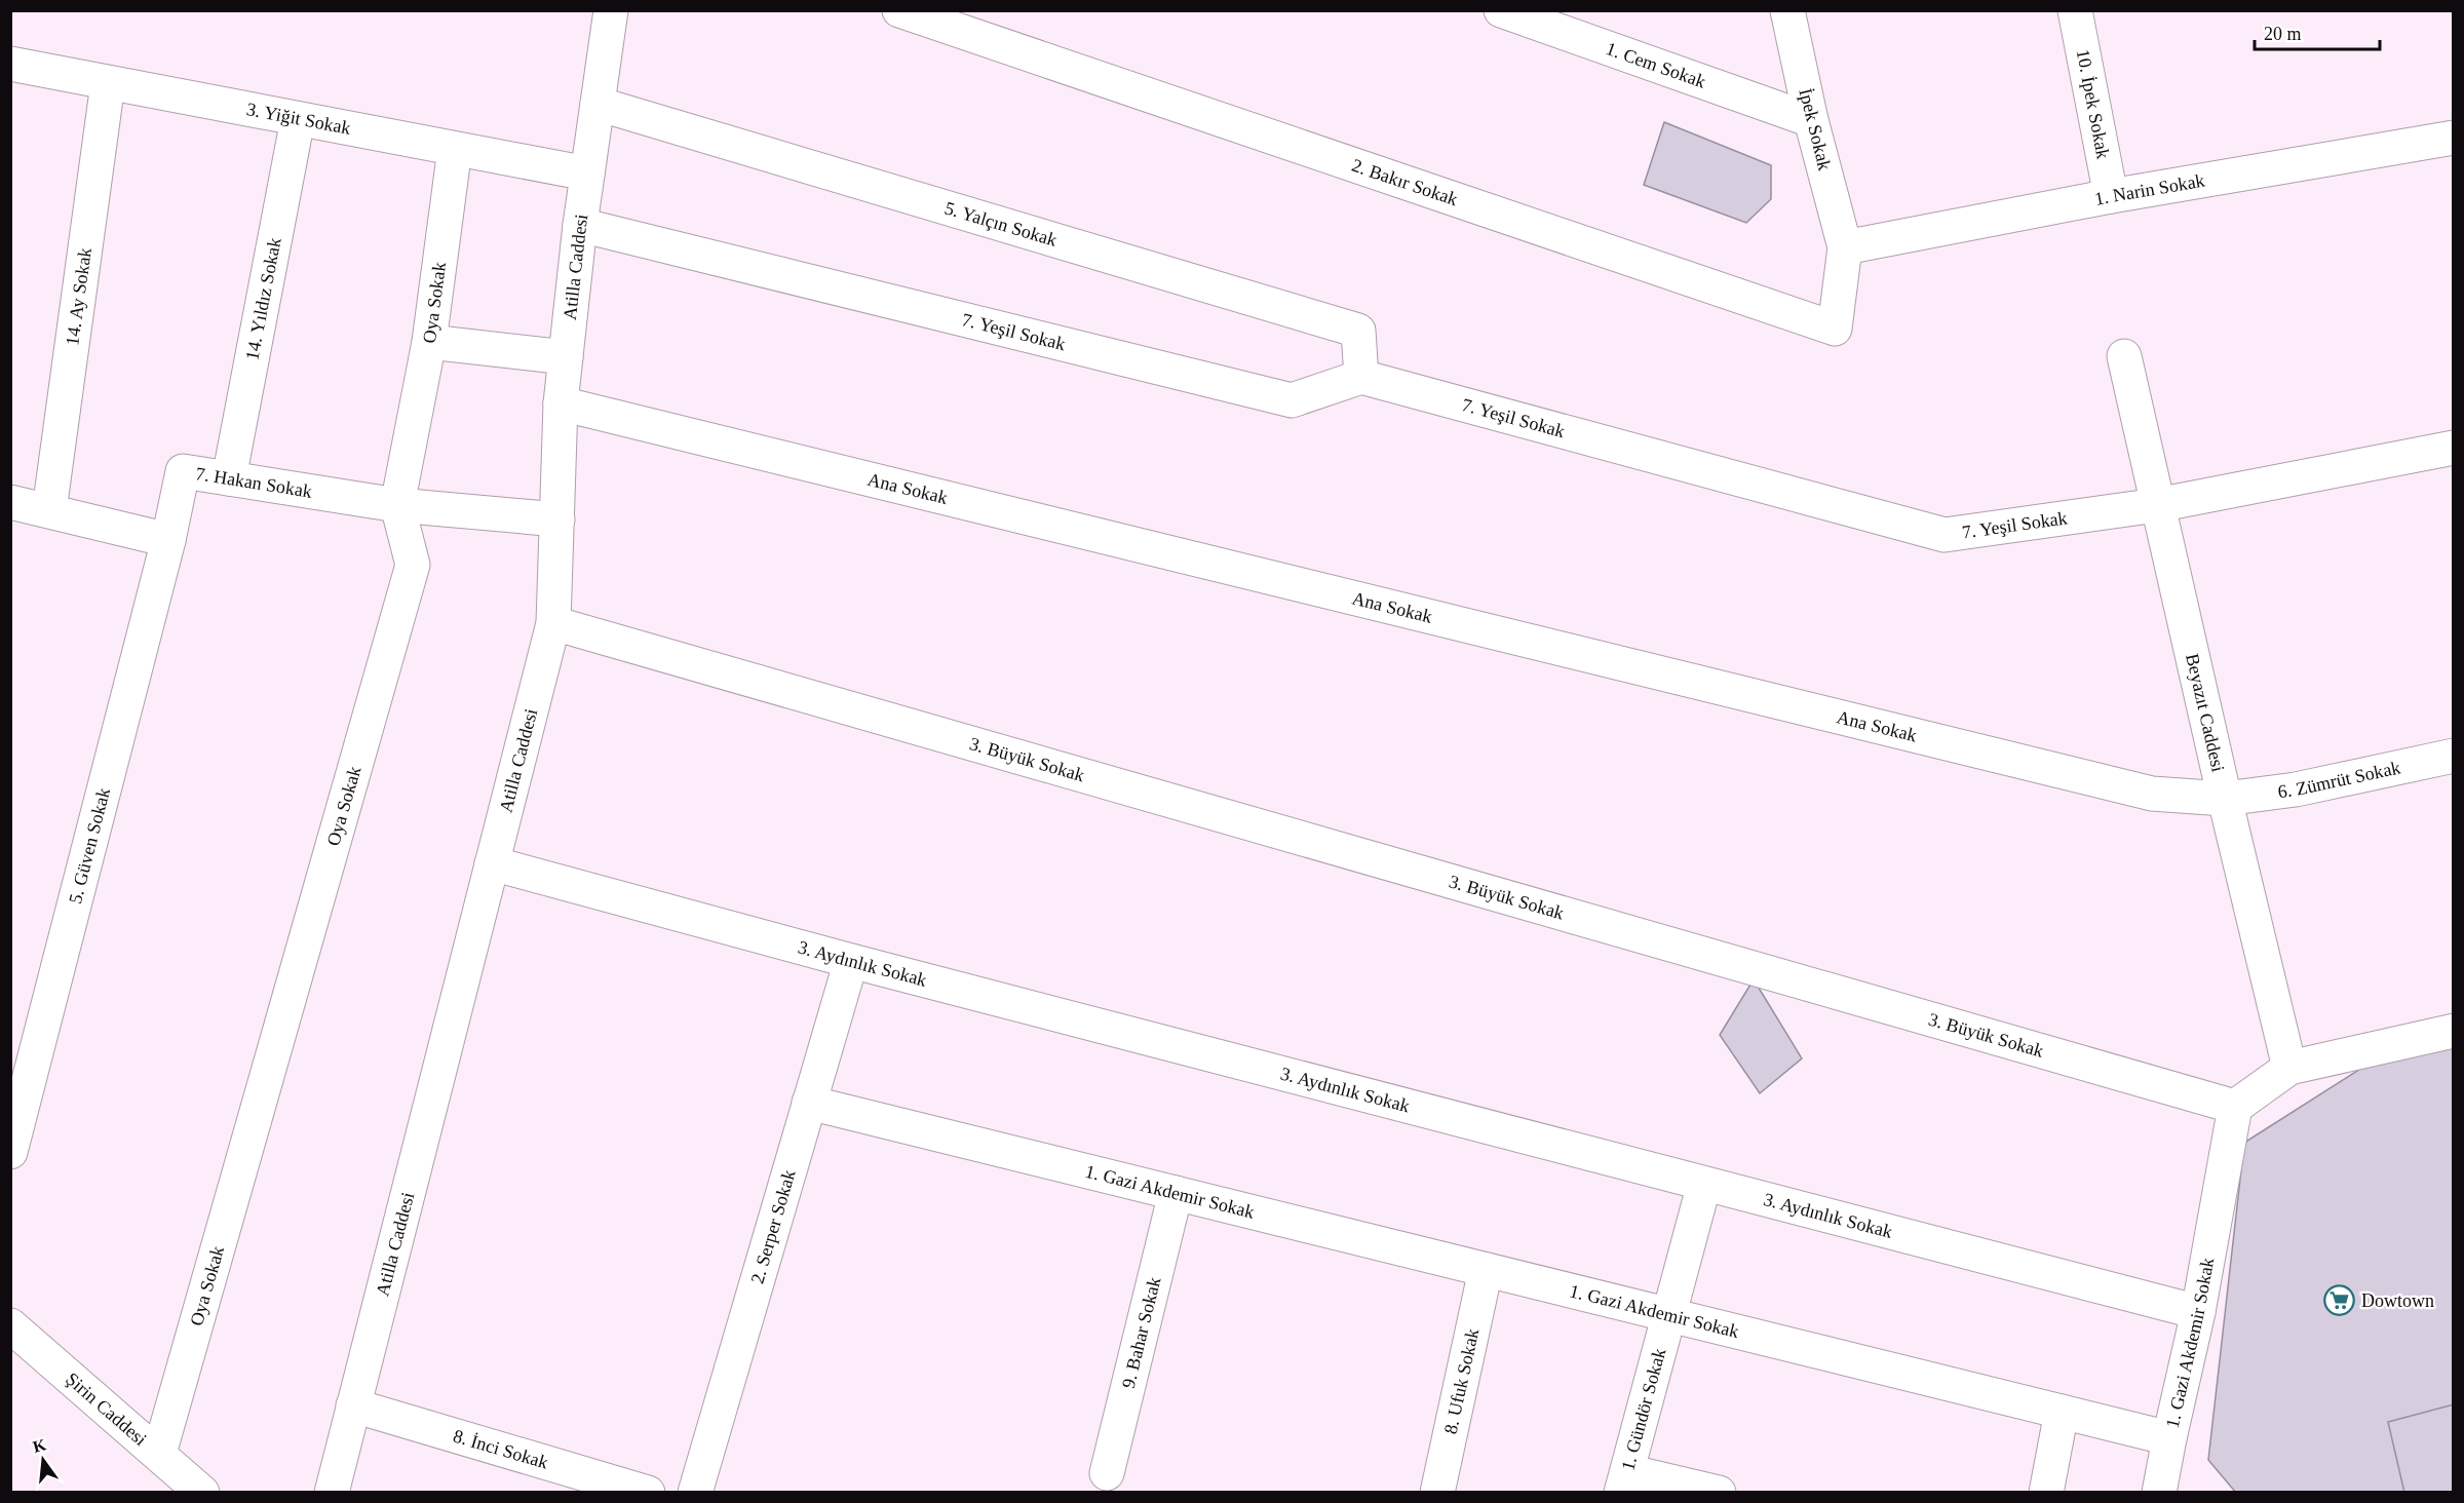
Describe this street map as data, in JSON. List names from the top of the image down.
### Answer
{
  "streets": {
    "street": [
      "1. Cem Sokak",
      "10. İpek Sokak",
      "3. Yiğit Sokak",
      "İpek Sokak",
      "2. Bakır Sokak",
      "1. Narin Sokak",
      "5. Yalçın Sokak",
      "Atilla Caddesi",
      "14. Ay Sokak",
      "14. Yıldız Sokak",
      "Oya Sokak",
      "7. Yeşil Sokak",
      "7. Hakan Sokak",
      "Ana Sokak",
      "Beyazıt Caddesi",
      "3. Büyük Sokak",
      "6. Zümrüt Sokak",
      "5. Güven Sokak",
      "3. Aydınlık Sokak",
      "1. Gazi Akdemir Sokak",
      "2. Serper Sokak",
      "9. Bahar Sokak",
      "8. Ufuk Sokak",
      "Şirin Caddesi",
      "1. Gündör Sokak",
      "8. İnci Sokak"
    ]
  },
  "crossings": [
    ["1. Cem Sokak", "İpek Sokak"],
    ["10. İpek Sokak", "1. Narin Sokak"],
    ["3. Yiğit Sokak", "Atilla Caddesi"],
    ["3. Yiğit Sokak", "14. Ay Sokak"],
    ["3. Yiğit Sokak", "14. Yıldız Sokak"],
    ["3. Yiğit Sokak", "Oya Sokak"],
    ["İpek Sokak", "2. Bakır Sokak"],
    ["İpek Sokak", "1. Narin Sokak"],
    ["2. Bakır Sokak", "1. Narin Sokak"],
    ["5. Yalçın Sokak", "Atilla Caddesi"],
    ["5. Yalçın Sokak", "7. Yeşil Sokak"],
    ["Atilla Caddesi", "7. Yeşil Sokak"],
    ["Atilla Caddesi", "7. Hakan Sokak"],
    ["Atilla Caddesi", "Ana Sokak"],
    ["Atilla Caddesi", "3. Büyük Sokak"],
    ["Atilla Caddesi", "3. Aydınlık Sokak"],
    ["Atilla Caddesi", "8. İnci Sokak"],
    ["14. Yıldız Sokak", "7. Hakan Sokak"],
    ["Oya Sokak", "7. Hakan Sokak"],
    ["Oya Sokak", "Şirin Caddesi"],
    ["7. Yeşil Sokak", "Beyazıt Caddesi"],
    ["7. Hakan Sokak", "5. Güven Sokak"],
    ["Ana Sokak", "Beyazıt Caddesi"],
    ["Ana Sokak", "6. Zümrüt Sokak"],
    ["Beyazıt Caddesi", "6. Zümrüt Sokak"],
    ["3. Büyük Sokak", "1. Gazi Akdemir Sokak"],
    ["3. Aydınlık Sokak", "1. Gazi Akdemir Sokak"],
    ["3. Aydınlık Sokak", "2. Serper Sokak"],
    ["3. Aydınlık Sokak", "1. Gündör Sokak"],
    ["1. Gazi Akdemir Sokak", "2. Serper Sokak"],
    ["1. Gazi Akdemir Sokak", "9. Bahar Sokak"],
    ["1. Gazi Akdemir Sokak", "8. Ufuk Sokak"],
    ["1. Gazi Akdemir Sokak", "1. Gündör Sokak"]
  ],
  "places": {
    "supermarket": ["Dowtown"]
  },
  "scale_bar": "20 m",
  "north": "top"
}
